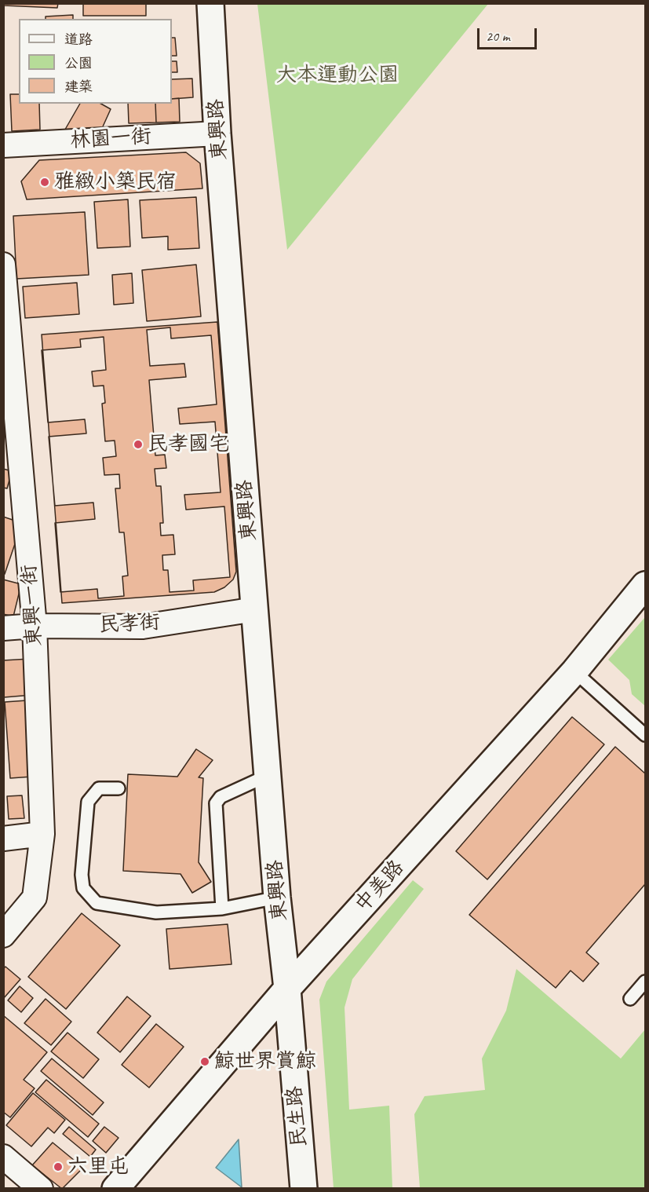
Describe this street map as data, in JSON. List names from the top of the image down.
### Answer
{
  "streets": {
    "street": [
      "東興路",
      "林園一街",
      "東興一街",
      "民孝街",
      "中美路",
      "民生路"
    ]
  },
  "crossings": [
    ["東興路", "林園一街"],
    ["東興路", "民孝街"],
    ["東興路", "中美路"],
    ["東興路", "民生路"],
    ["東興一街", "民孝街"],
    ["中美路", "民生路"]
  ],
  "parks": ["大本運動公園"],
  "places": [
    "雅緻小築民宿",
    "民孝國宅",
    "鯨世界賞鯨",
    "六里屯"
  ],
  "legend": ["道路", "公園", "建築"],
  "scale_bar": "20 m"
}
